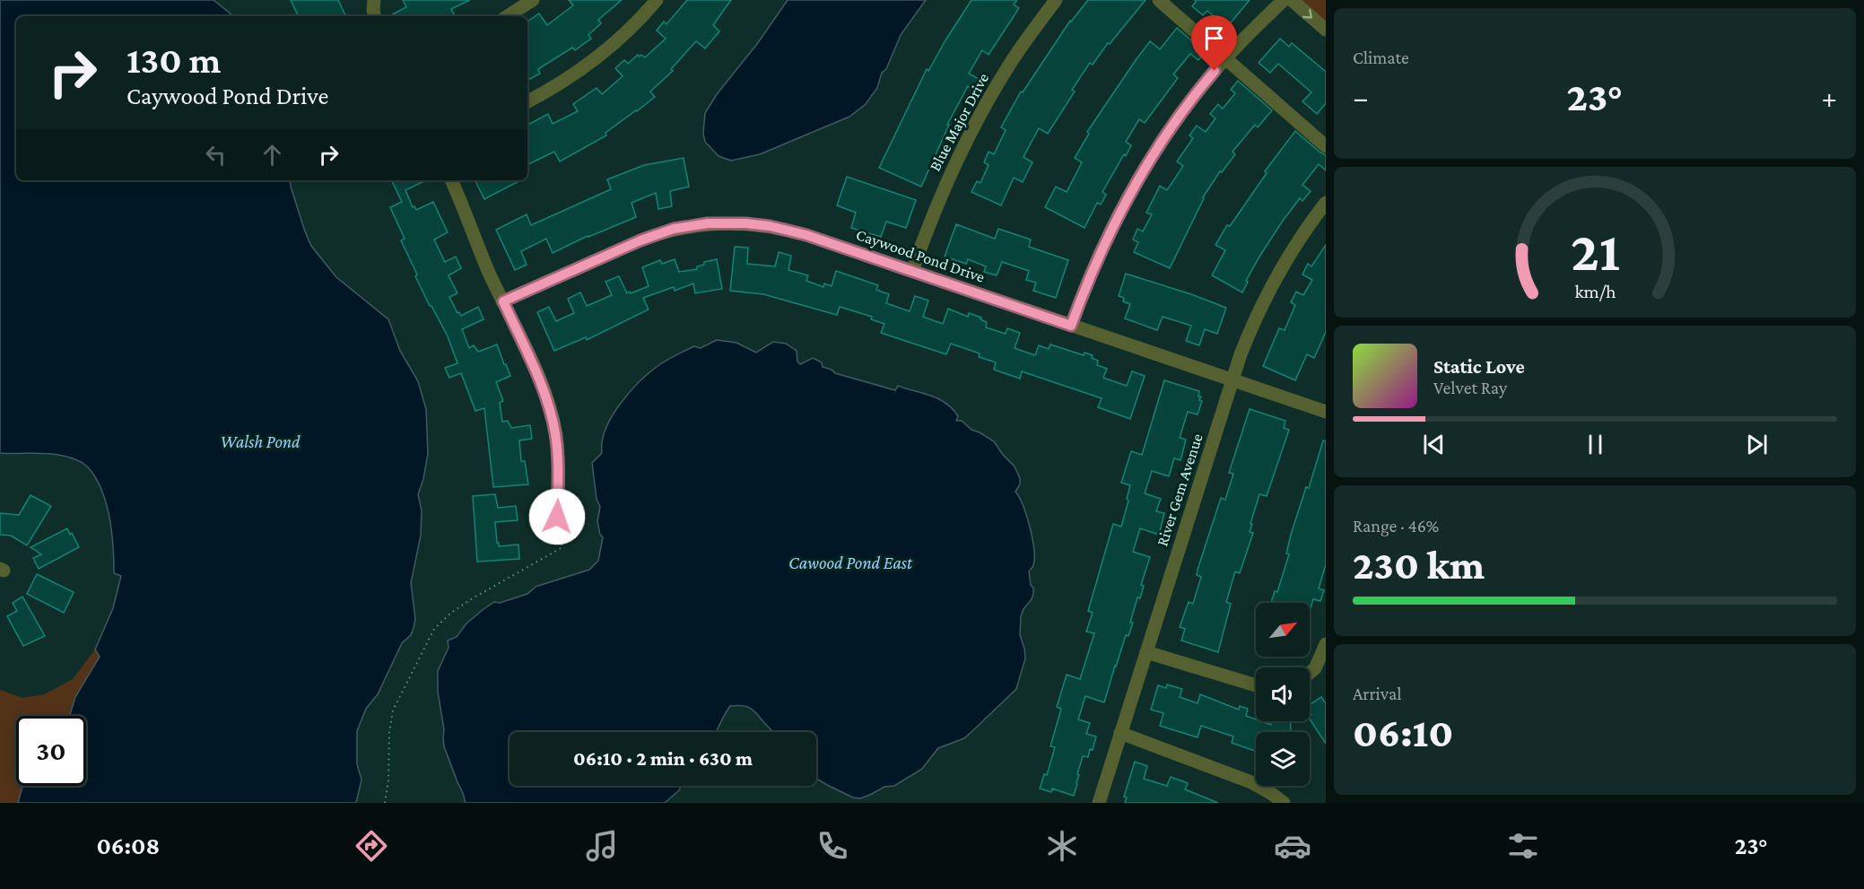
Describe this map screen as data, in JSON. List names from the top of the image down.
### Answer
{
  "streets": {
    "street": ["Blue Major Drive", "Caywood Pond Drive", "River Gem Avenue"]
  },
  "crossings": [
    ["Blue Major Drive", "Caywood Pond Drive"],
    ["Caywood Pond Drive", "River Gem Avenue"]
  ],
  "water": ["Walsh Pond", "Cawood Pond East"],
  "north": "top right",
  "page": {
    "tile": [
      "Climate",
      ["Range · 46%", "230 km"],
      ["Arrival", "06:10"]
    ],
    "turn": ["130 m", "Caywood Pond Drive"],
    "heat": ["−", "23°", "+"],
    "song": ["Static Love", "Velvet Ray"],
    "limit": "30",
    "trip": "06:10 · 2 min · 630 m",
    "tabs": ["06:08", "23°"],
    "gauge": ["21", "km/h"]
  }
}
